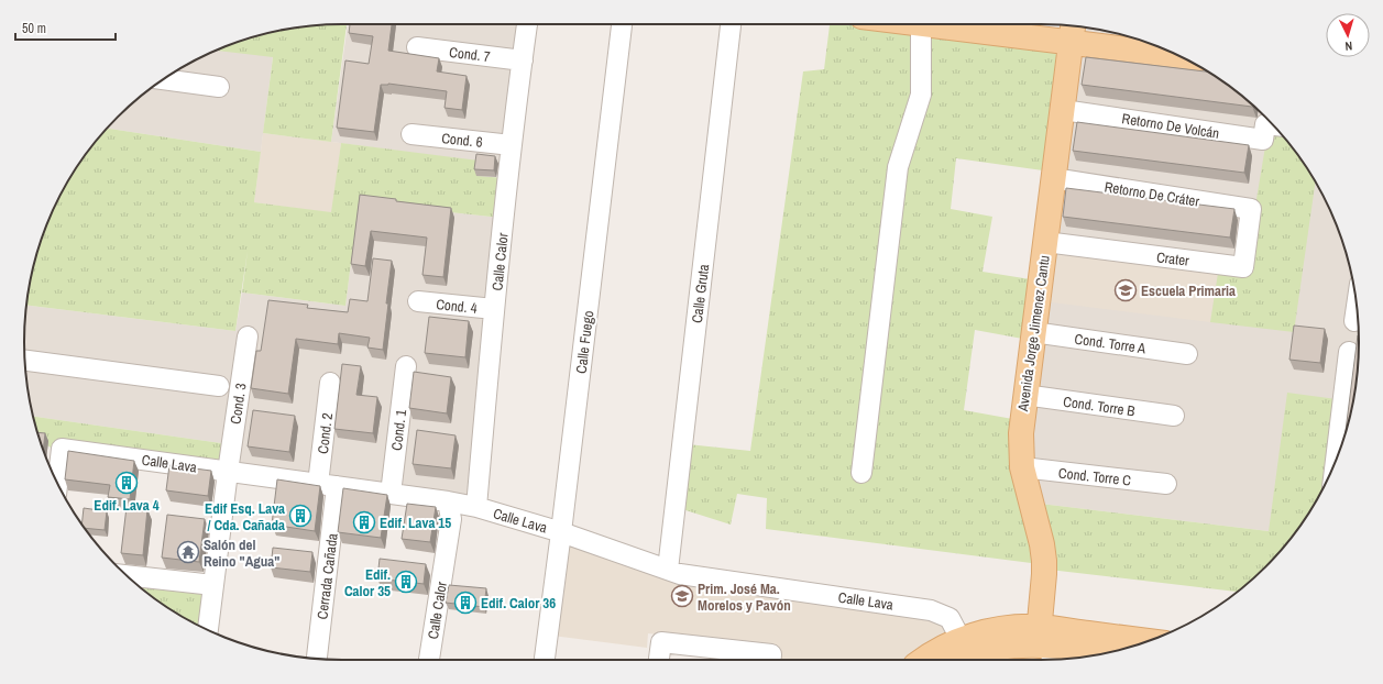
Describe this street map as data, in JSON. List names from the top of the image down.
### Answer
{
  "streets": {
    "main road": ["Avenida Jorge Jimenez Cantu"],
    "street": [
      "Cond. 7",
      "Retorno De Volcán",
      "Cond. 6",
      "Retorno De Cráter",
      "Crater",
      "Calle Calor",
      "Calle Gruta",
      "Cond. 4",
      "Calle Fuego",
      "Cond. Torre A",
      "Cond. 3",
      "Cond. Torre B",
      "Cond. 1",
      "Cond. 2",
      "Calle Lava",
      "Cond. Torre C",
      "Cerrada Cañada"
    ]
  },
  "crossings": [
    ["Cond. 7", "Calle Calor"],
    ["Retorno De Volcán", "Avenida Jorge Jimenez Cantu"],
    ["Cond. 6", "Calle Calor"],
    ["Retorno De Cráter", "Crater"],
    ["Retorno De Cráter", "Avenida Jorge Jimenez Cantu"],
    ["Crater", "Avenida Jorge Jimenez Cantu"],
    ["Calle Calor", "Cond. 4"],
    ["Calle Calor", "Calle Lava"],
    ["Calle Gruta", "Calle Lava"],
    ["Avenida Jorge Jimenez Cantu", "Cond. Torre A"],
    ["Avenida Jorge Jimenez Cantu", "Cond. Torre B"],
    ["Avenida Jorge Jimenez Cantu", "Cond. Torre C"],
    ["Calle Fuego", "Calle Lava"],
    ["Cond. 3", "Calle Lava"],
    ["Cond. 1", "Calle Lava"],
    ["Cond. 2", "Calle Lava"],
    ["Cond. 2", "Cerrada Cañada"],
    ["Calle Lava", "Cerrada Cañada"]
  ],
  "places": {
    "school or university": ["Escuela Primaria", "Prim. José Ma. Morelos y Pavón"],
    "building": [
      "Edif. Lava 4",
      "Edif Esq. Lava / Cda. Cañada",
      "Edif. Lava 15",
      "Edif. Calor 35",
      "Edif. Calor 36"
    ],
    "temple": ["Salón del Reino \"Agua\""]
  },
  "scale_bar": "50 m",
  "north": "bottom"
}
